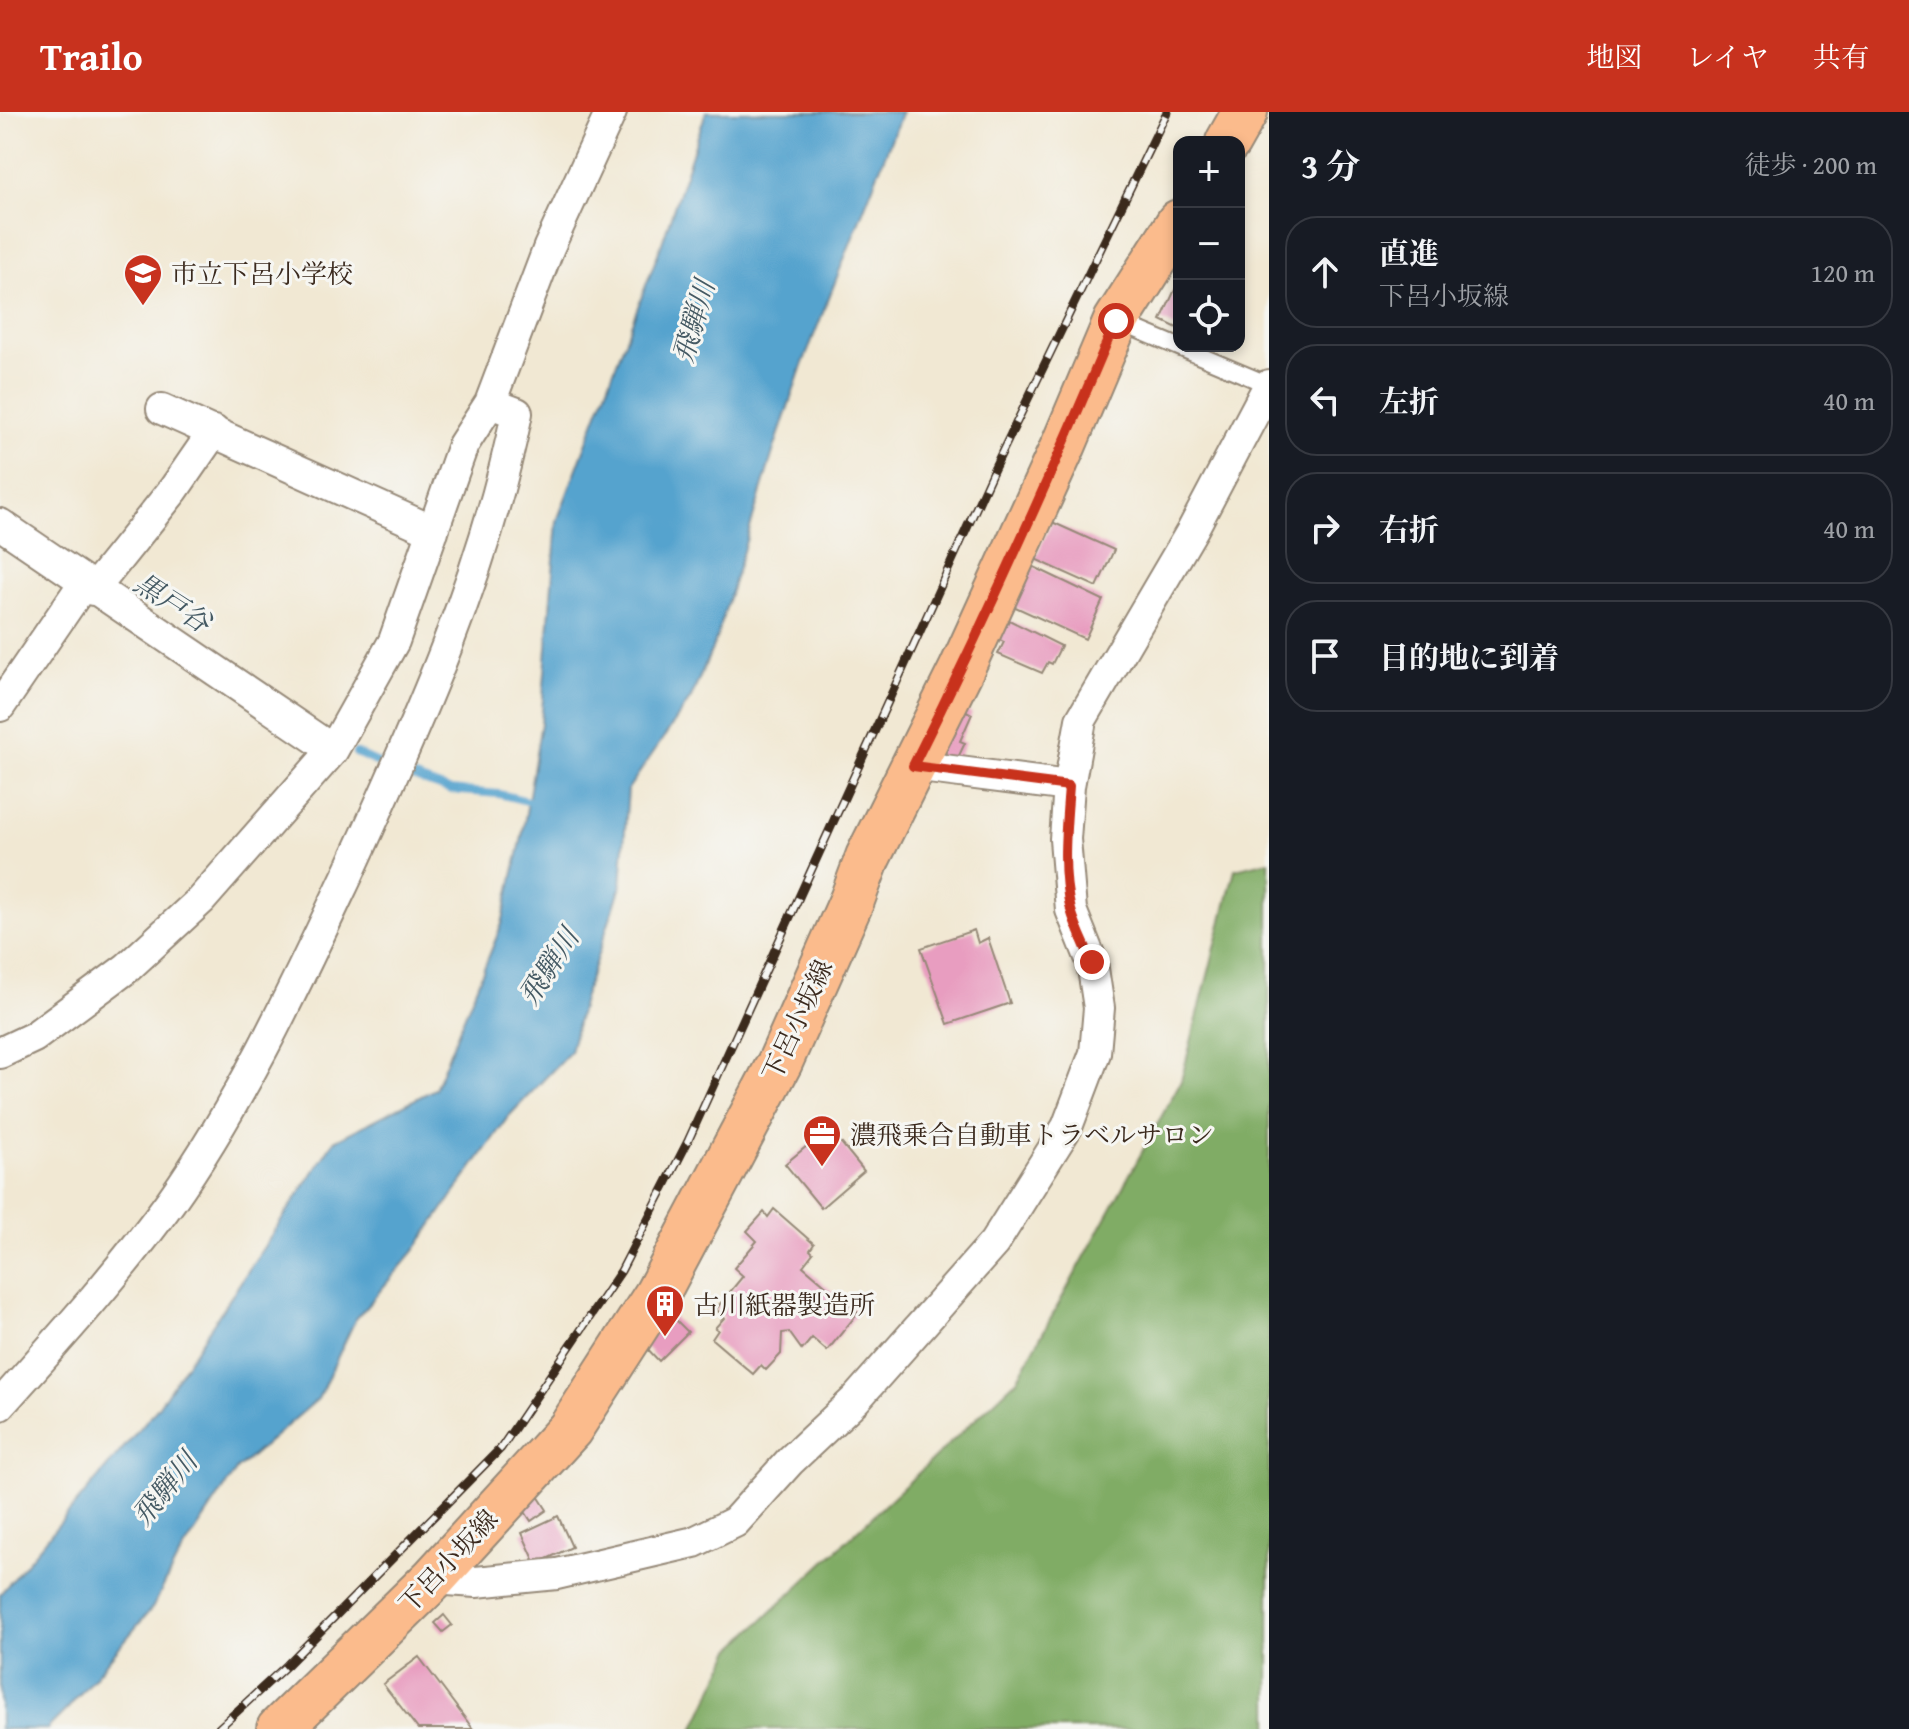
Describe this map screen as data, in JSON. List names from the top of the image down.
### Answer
{
  "streets": {
    "main road": ["下呂小坂線"]
  },
  "water": ["飛騨川", "黒戸谷"],
  "places": {
    "school or university": ["市立下呂小学校"],
    "office": ["濃飛乗合自動車トラベルサロン"],
    "building": ["古川紙器製造所"]
  },
  "page": {
    "header": "Trailo",
    "nav": ["地図", "レイヤ", "共有"],
    "heading": ["3 分", "徒歩 · 200 m"],
    "map_buttons": ["+", "−"],
    "list": [
      ["直進", "下呂小坂線", "120 m"],
      ["左折", "40 m"],
      ["右折", "40 m"],
      "目的地に到着"
    ]
  }
}
